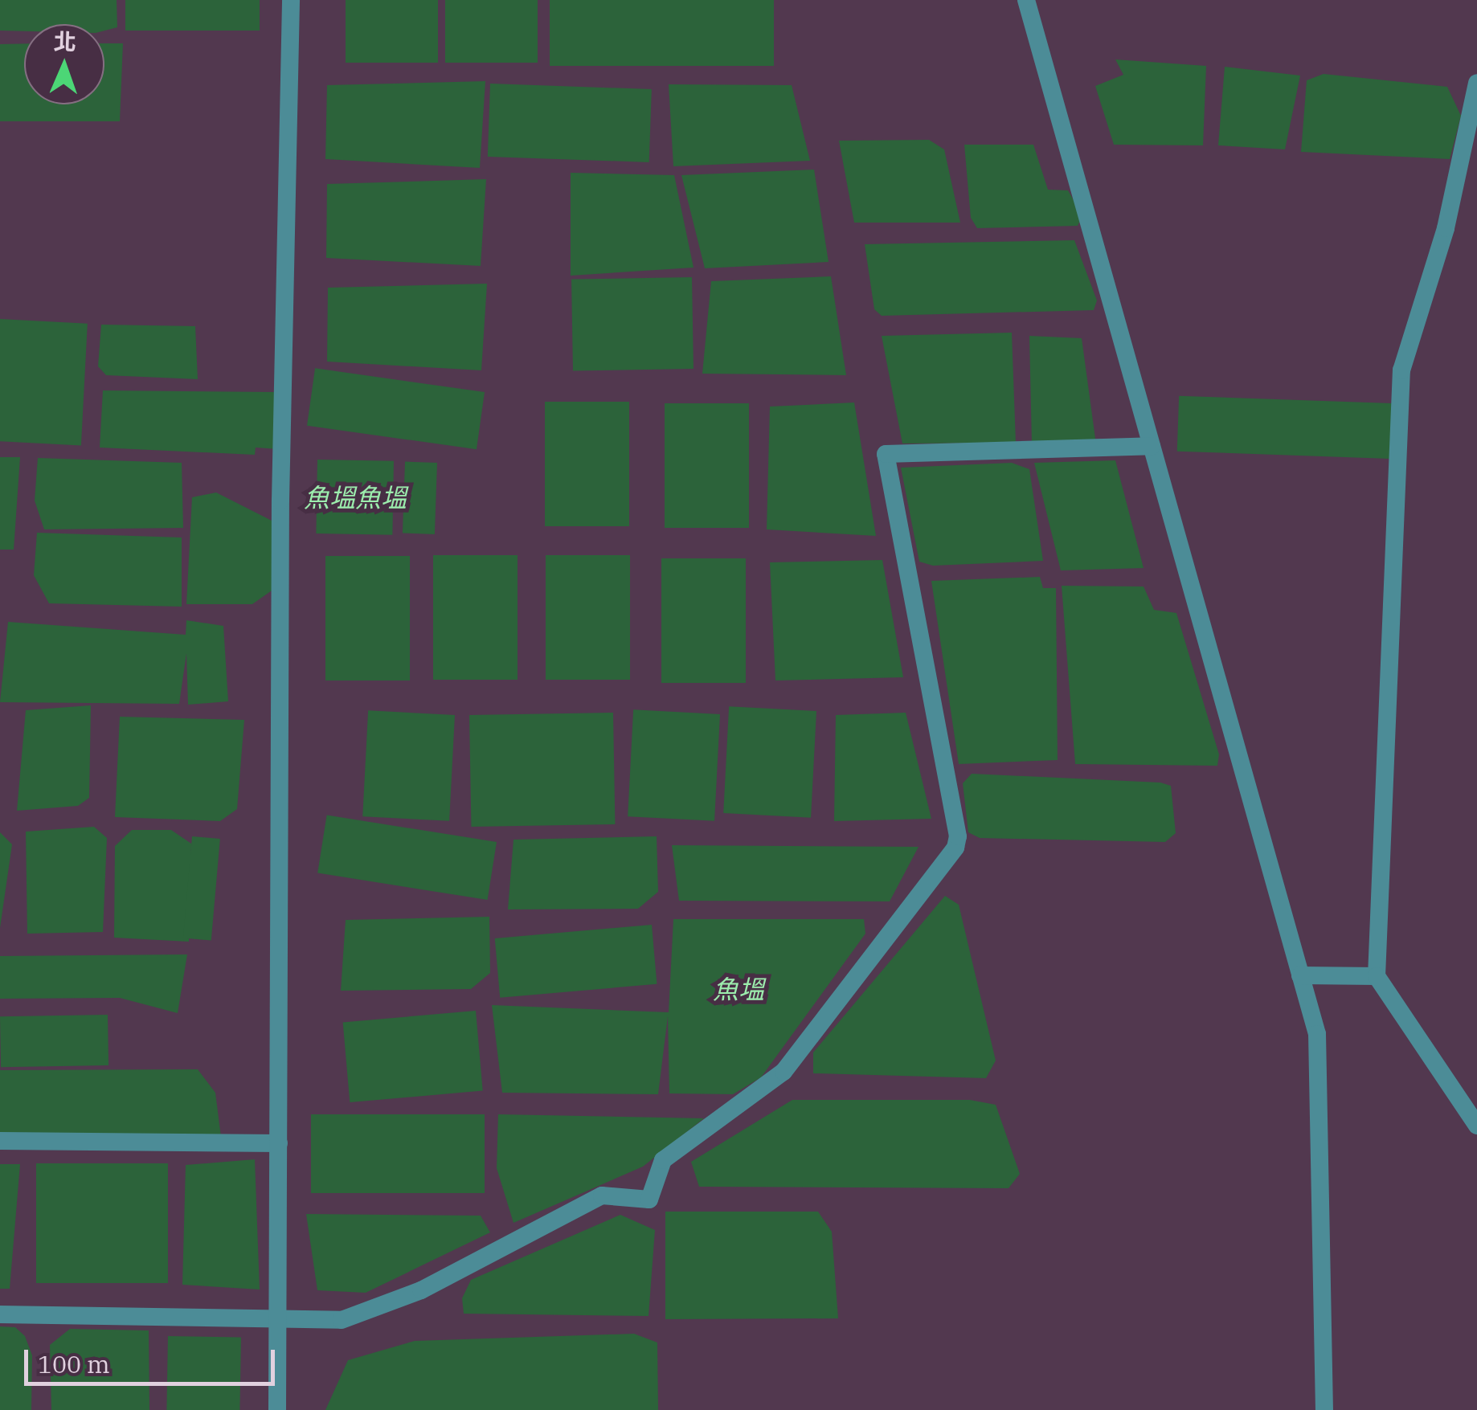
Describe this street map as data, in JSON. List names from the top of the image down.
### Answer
{
  "water": ["魚塭魚塭", "魚塭"],
  "scale_bar": "100 m",
  "north": "top"
}
